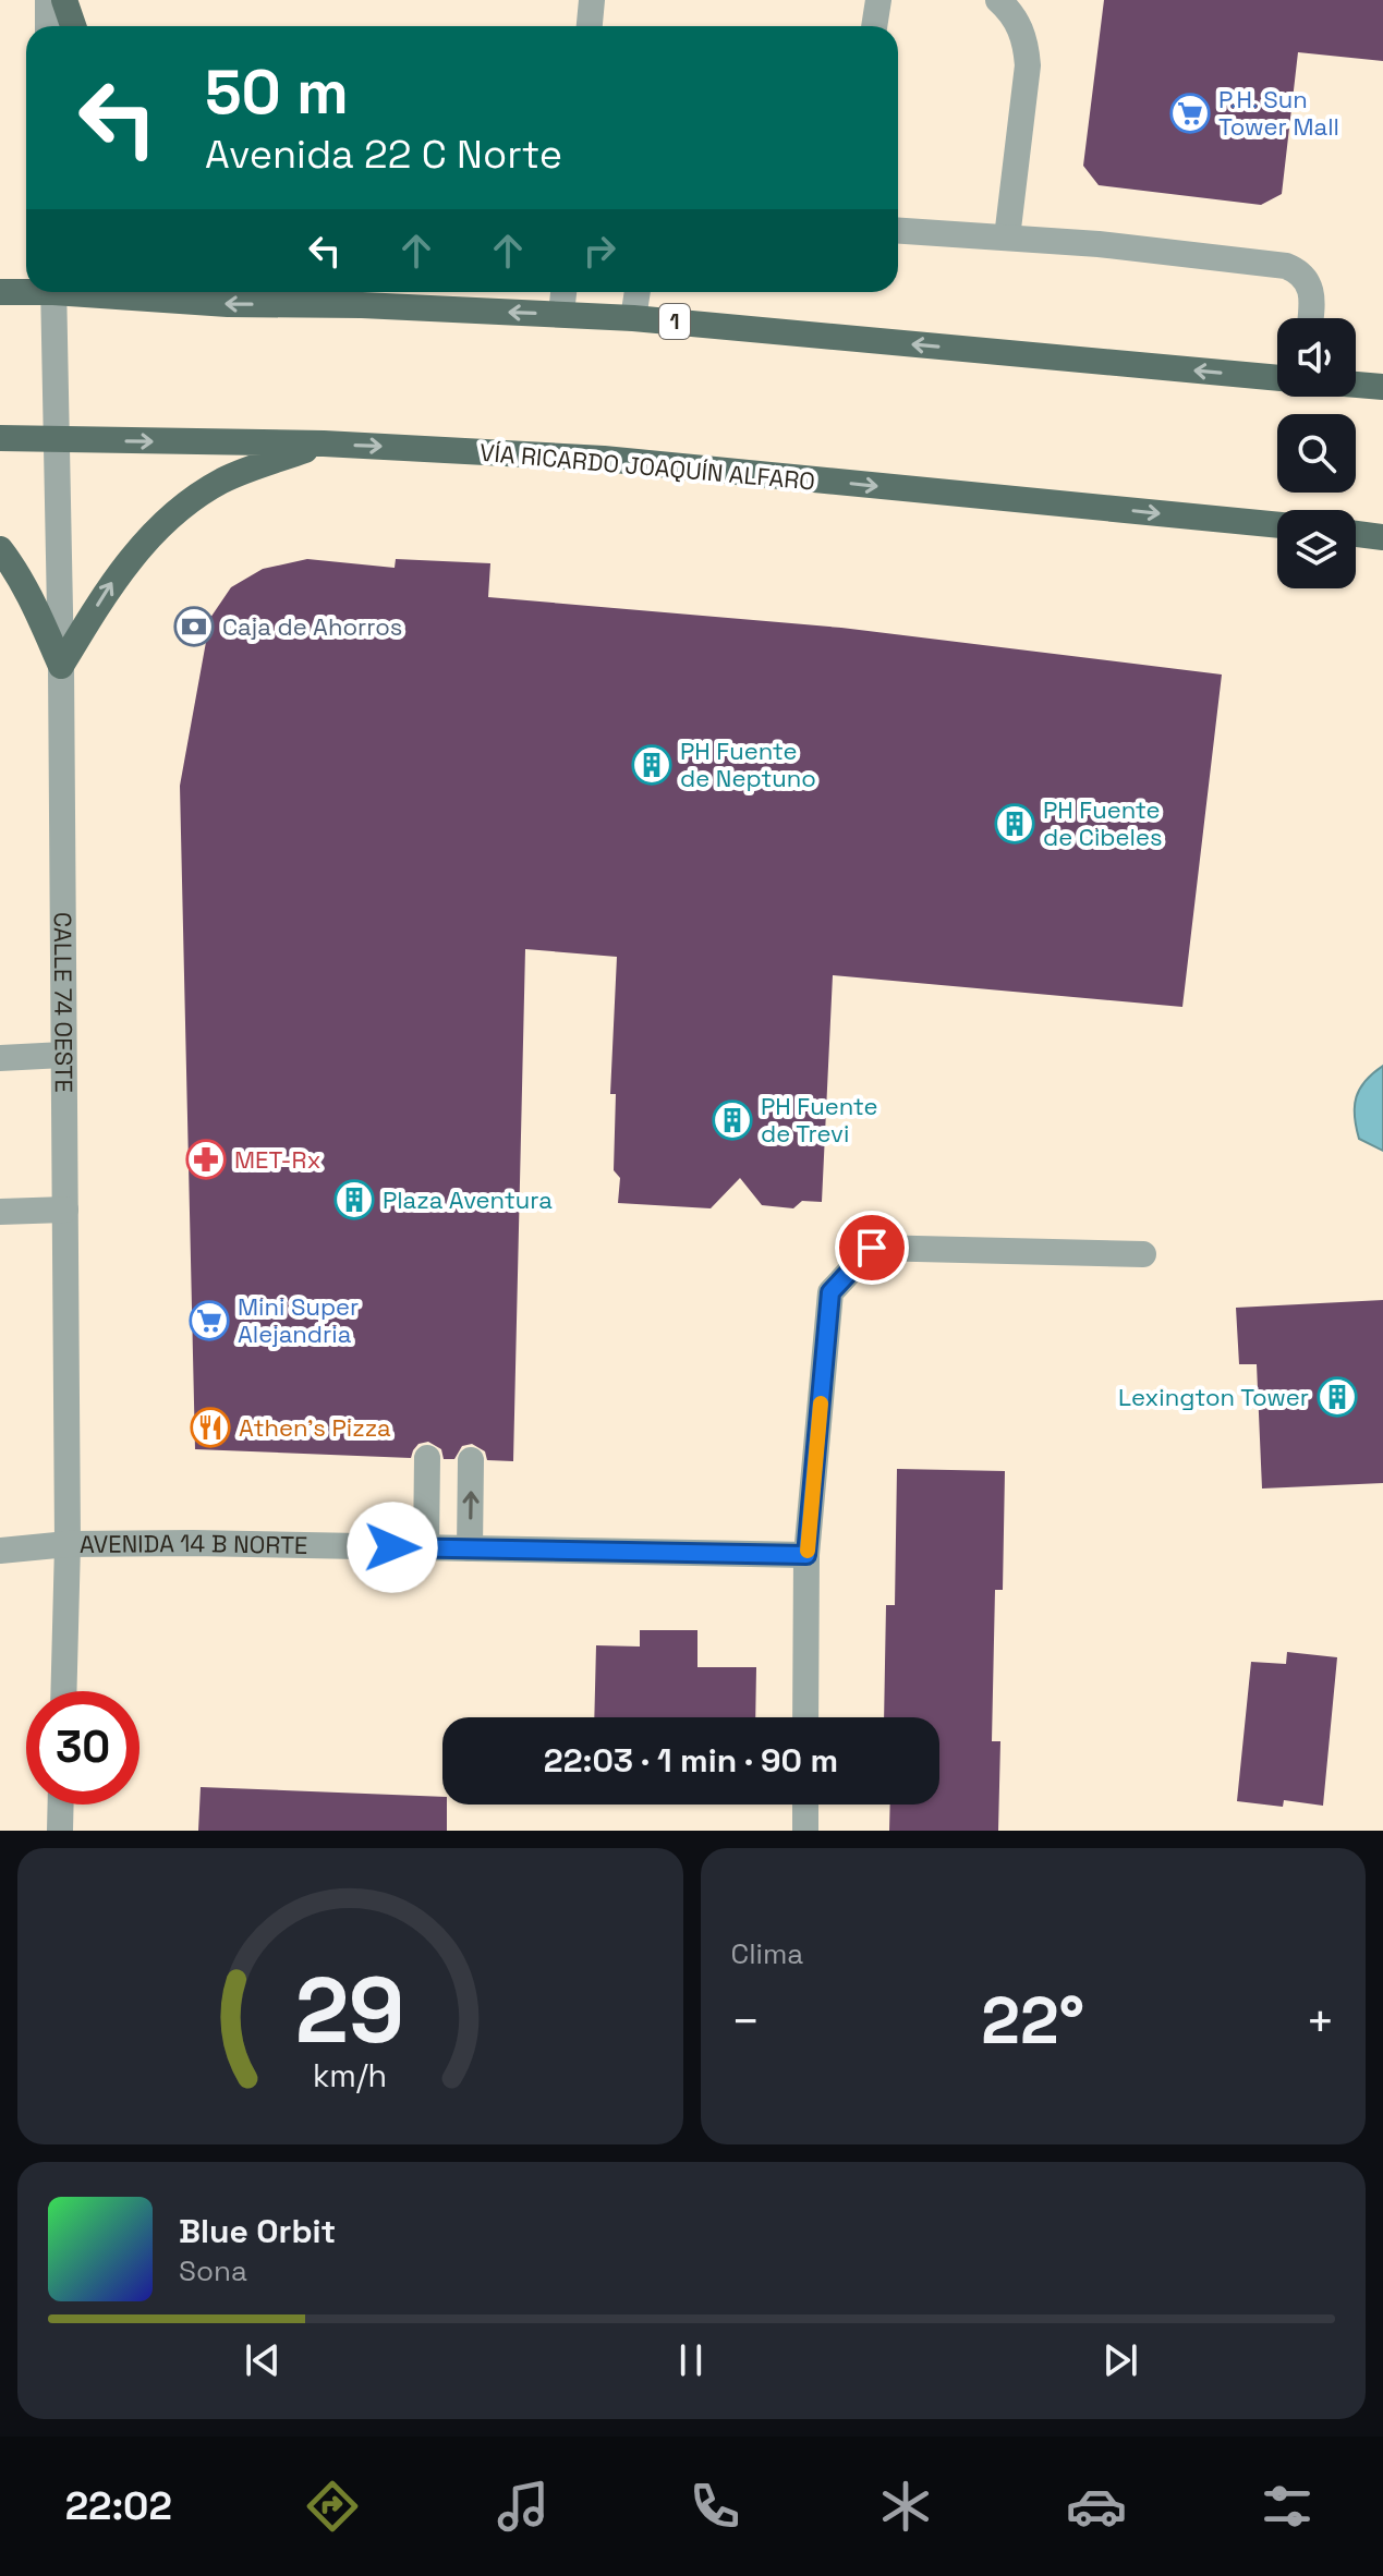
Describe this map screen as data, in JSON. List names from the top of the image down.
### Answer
{
  "streets": {
    "main road": ["1", "VÍA RICARDO JOAQUÍN ALFARO"],
    "street": ["CALLE 74 OESTE", "AVENIDA 14 B NORTE"]
  },
  "crossings": [
    ["VÍA RICARDO JOAQUÍN ALFARO", "CALLE 74 OESTE"],
    ["CALLE 74 OESTE", "AVENIDA 14 B NORTE"]
  ],
  "places": {
    "supermarket": ["P.H. Sun Tower Mall", "Mini Super Alejandria"],
    "bank": ["Caja de Ahorros"],
    "building": [
      "PH Fuente de Neptuno",
      "PH Fuente de Cibeles",
      "PH Fuente de Trevi",
      "Plaza Aventura",
      "Lexington Tower"
    ],
    "pharmacy": ["MET-Rx"],
    "restaurant": ["Athen's Pizza"]
  },
  "page": {
    "turn": ["50 m", "Avenida 22 C Norte"],
    "limit": "30",
    "trip": "22:03 · 1 min · 90 m",
    "tile": "Clima",
    "heat": ["−", "22°", "+"],
    "song": ["Blue Orbit", "Sona"],
    "tabs": "22:02",
    "gauge": ["29", "km/h"]
  }
}
